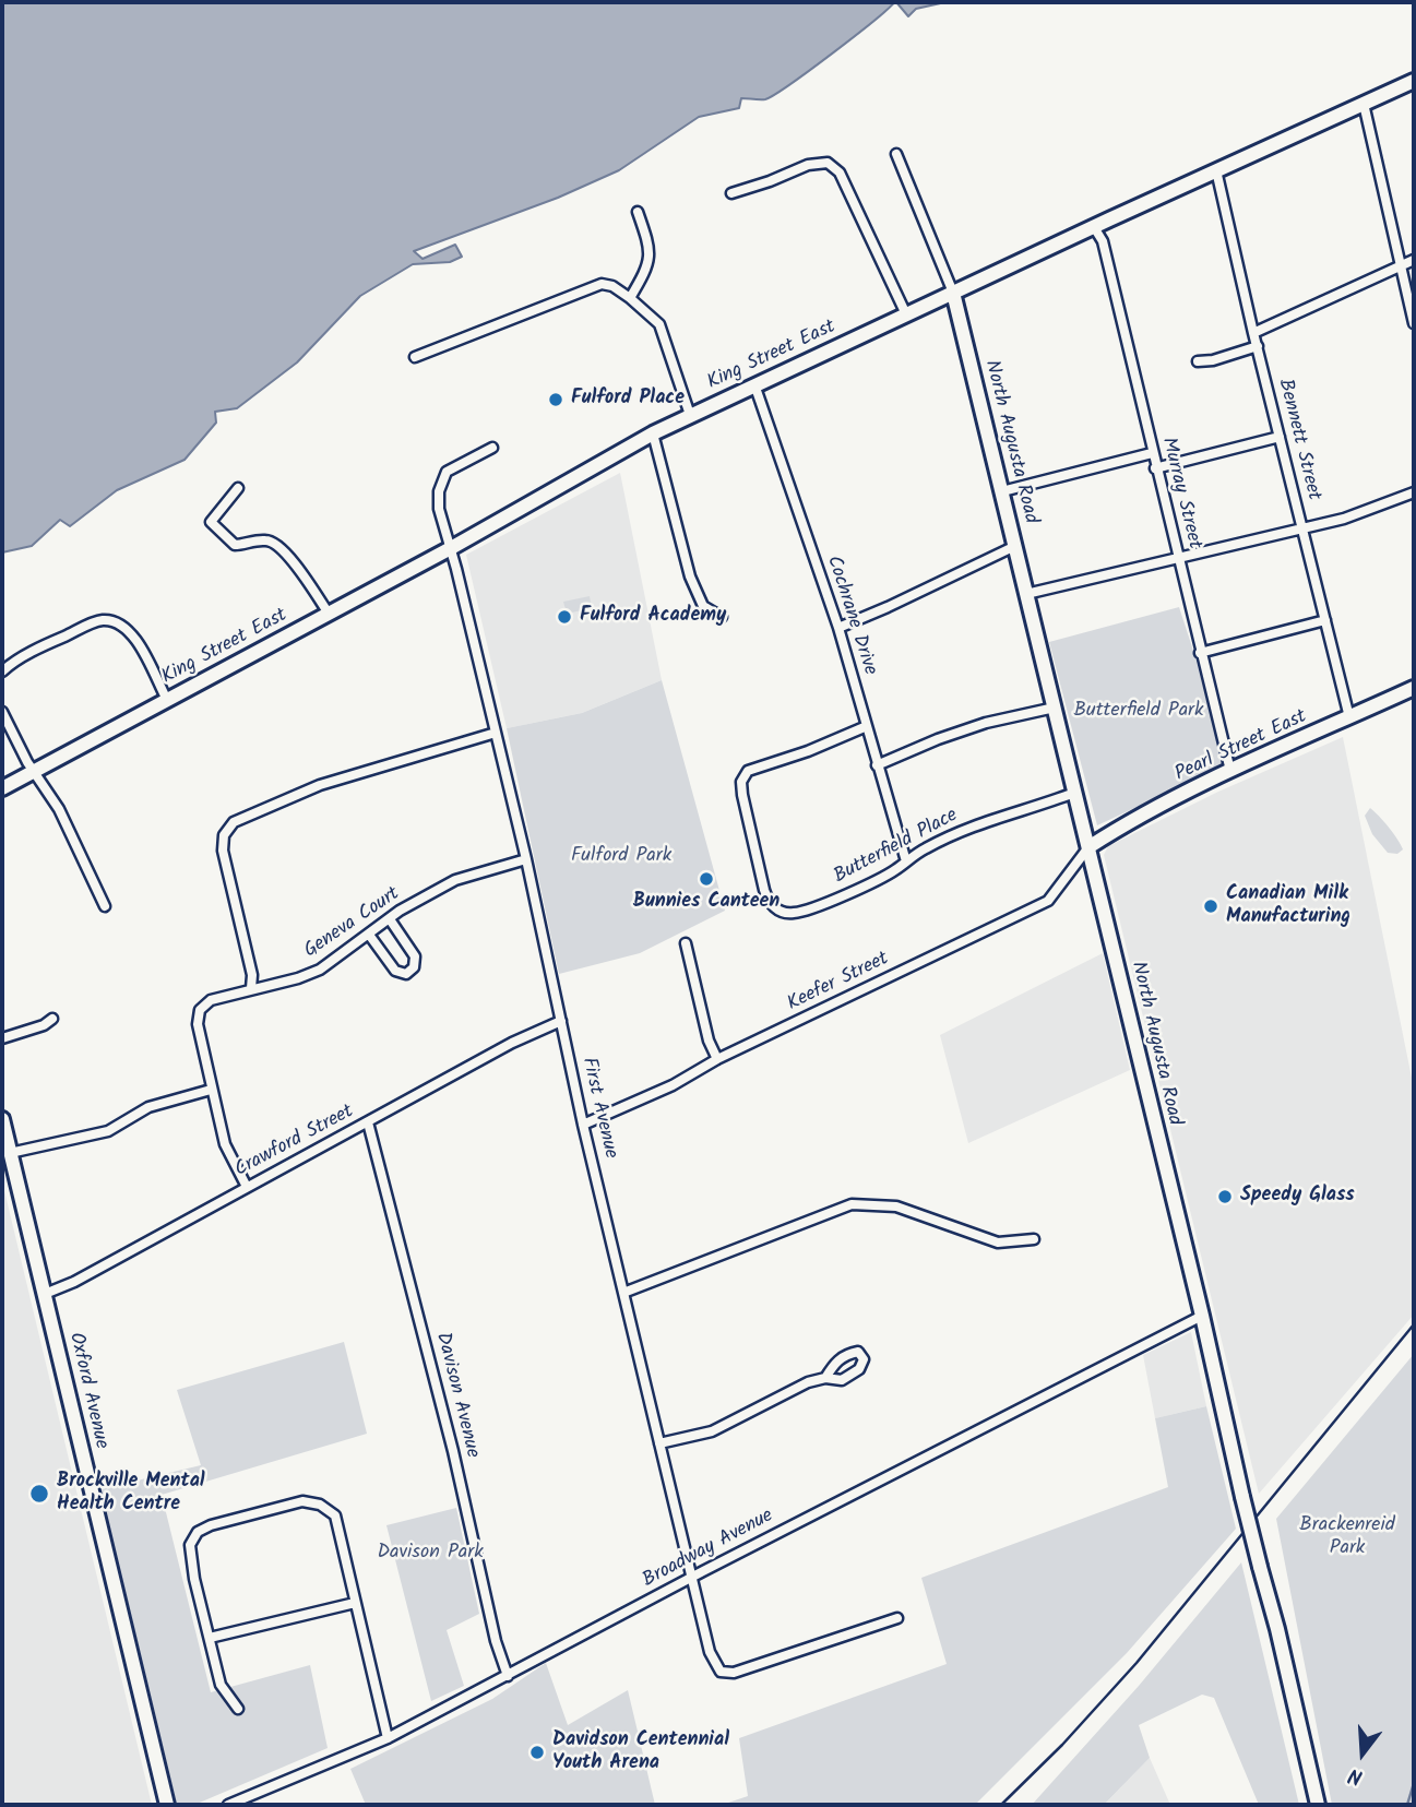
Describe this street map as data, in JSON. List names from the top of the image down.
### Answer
{
  "streets": {
    "main road": [
      "King Street East",
      "North Augusta Road",
      "Pearl Street East",
      "Oxford Avenue"
    ],
    "street": [
      "Bennett Street",
      "Murray Street",
      "Cochrane Drive",
      "Butterfield Place",
      "Geneva Court",
      "Keefer Street",
      "First Avenue",
      "Crawford Street",
      "Davison Avenue",
      "Broadway Avenue"
    ]
  },
  "crossings": [
    ["King Street East", "Bennett Street"],
    ["King Street East", "North Augusta Road"],
    ["King Street East", "Murray Street"],
    ["King Street East", "Cochrane Drive"],
    ["King Street East", "First Avenue"],
    ["Bennett Street", "Pearl Street East"],
    ["North Augusta Road", "Pearl Street East"],
    ["North Augusta Road", "Butterfield Place"],
    ["North Augusta Road", "Keefer Street"],
    ["North Augusta Road", "Broadway Avenue"],
    ["Murray Street", "Pearl Street East"],
    ["Cochrane Drive", "Butterfield Place"],
    ["Pearl Street East", "Keefer Street"],
    ["Geneva Court", "First Avenue"],
    ["Geneva Court", "Crawford Street"],
    ["Keefer Street", "First Avenue"],
    ["First Avenue", "Crawford Street"],
    ["First Avenue", "Broadway Avenue"],
    ["Crawford Street", "Oxford Avenue"],
    ["Crawford Street", "Davison Avenue"],
    ["Davison Avenue", "Broadway Avenue"]
  ],
  "parks": [
    "Butterfield Park",
    "Fulford Park",
    "Brackenreid Park",
    "Davison Park"
  ],
  "places": [
    "Fulford Place",
    "Fulford Academy",
    "Bunnies Canteen",
    "Canadian Milk Manufacturing",
    "Speedy Glass",
    "Brockville Mental Health Centre",
    "Davidson Centennial Youth Arena"
  ],
  "north": "bottom"
}
